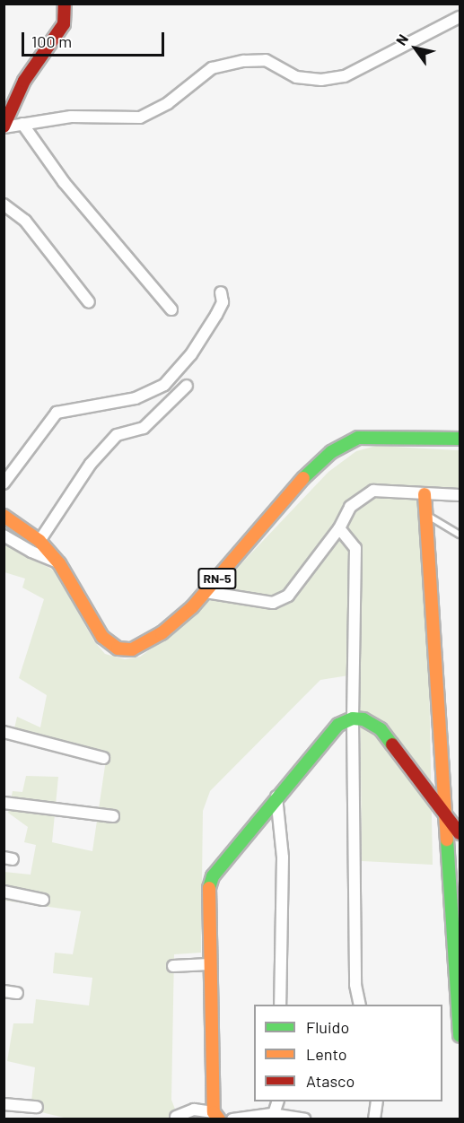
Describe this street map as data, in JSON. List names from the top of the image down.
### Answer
{
  "streets": {
    "street": ["RN-5"]
  },
  "legend": ["Fluido", "Lento", "Atasco"],
  "scale_bar": "100 m",
  "north": "top left"
}
